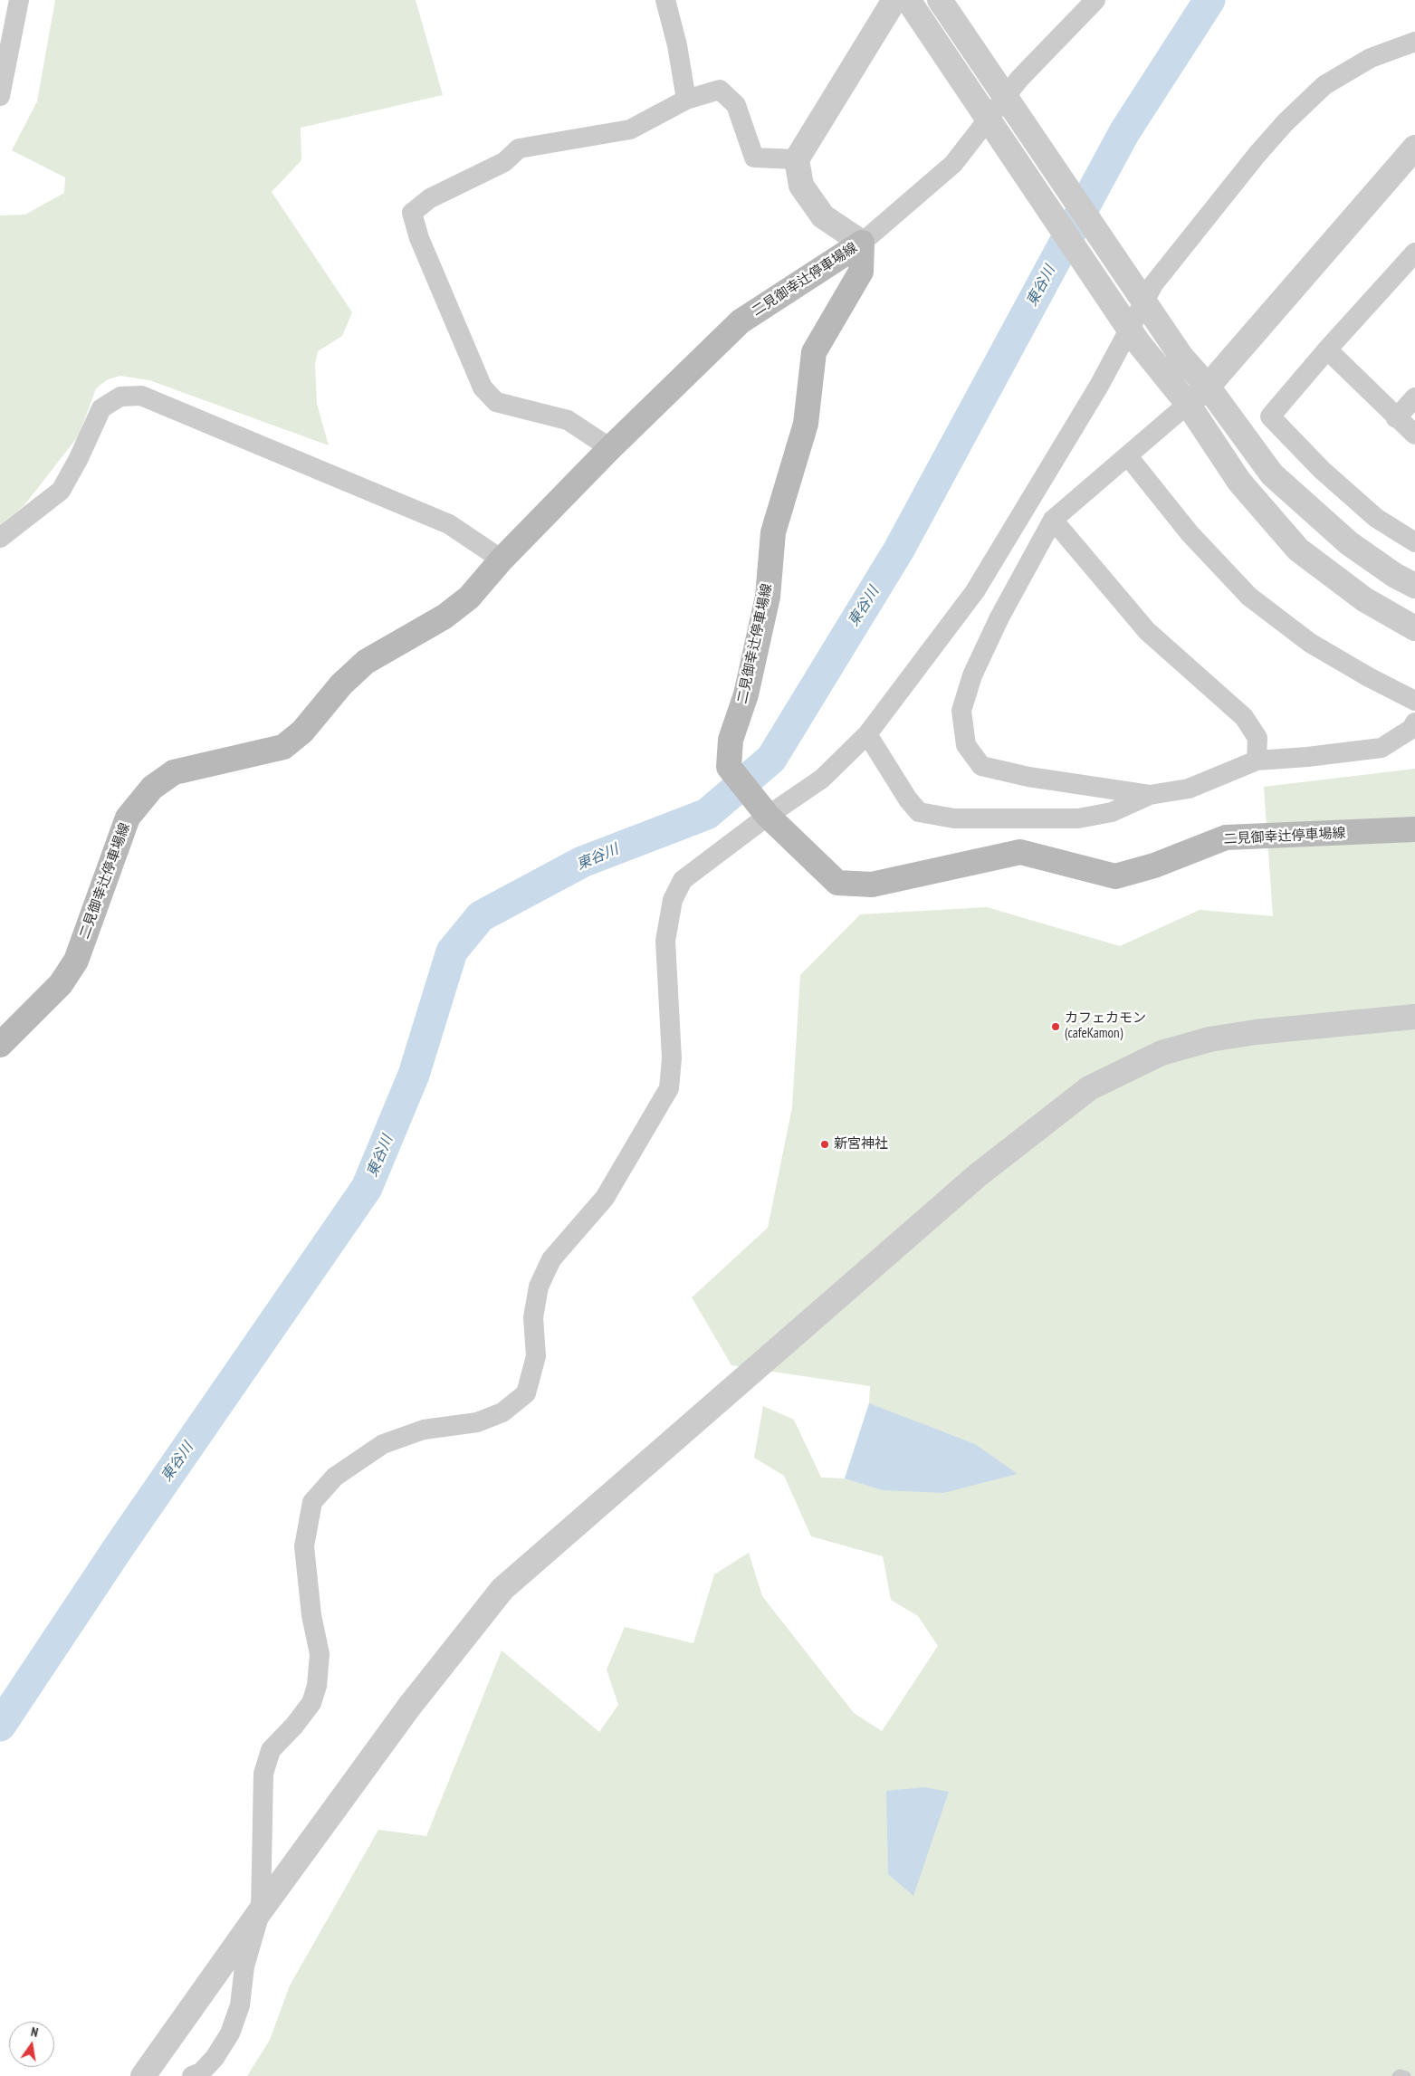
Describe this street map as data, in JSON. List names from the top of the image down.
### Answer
{
  "streets": {
    "main road": ["二見御幸辻停車場線"]
  },
  "water": ["東谷川"],
  "places": ["カフェカモン (cafeKamon)", "新宮神社"],
  "north": "top"
}
